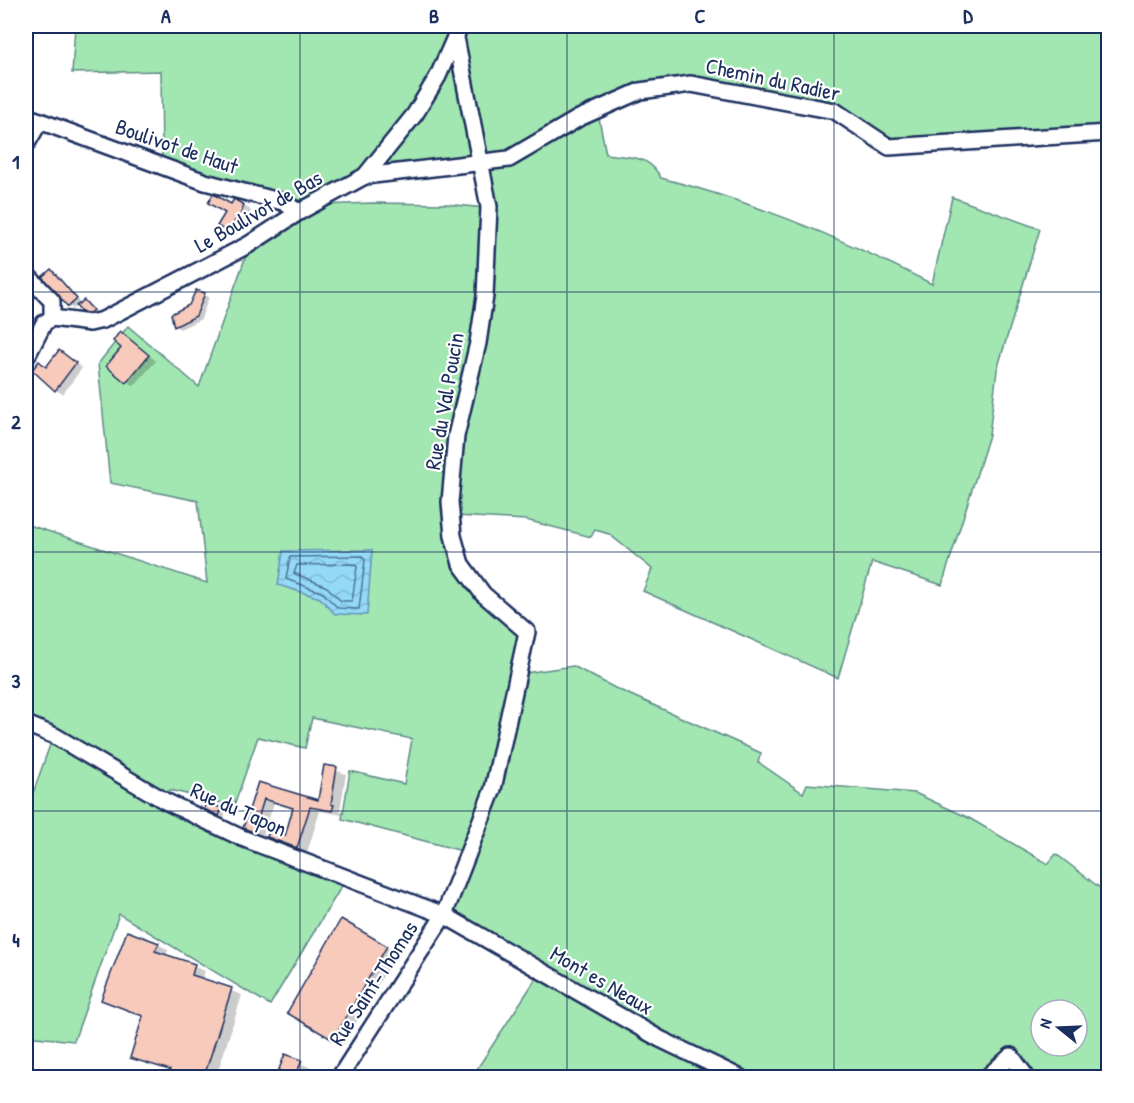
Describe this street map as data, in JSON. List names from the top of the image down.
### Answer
{
  "streets": {
    "street": [
      "Chemin du Radier",
      "Boulivot de Haut",
      "Le Boulivot de Bas",
      "Rue du Val Poucin",
      "Rue du Tapon",
      "Mont es Neaux",
      "Rue Saint-Thomas"
    ]
  },
  "crossings": [
    ["Chemin du Radier", "Le Boulivot de Bas"],
    ["Chemin du Radier", "Rue du Val Poucin"],
    ["Boulivot de Haut", "Le Boulivot de Bas"],
    ["Le Boulivot de Bas", "Rue du Val Poucin"],
    ["Rue du Val Poucin", "Rue du Tapon"],
    ["Rue du Val Poucin", "Mont es Neaux"],
    ["Rue du Val Poucin", "Rue Saint-Thomas"],
    ["Rue du Tapon", "Mont es Neaux"],
    ["Rue du Tapon", "Rue Saint-Thomas"],
    ["Mont es Neaux", "Rue Saint-Thomas"]
  ],
  "north": "left",
  "grid": {
    "columns": [
      "A",
      "B",
      "C",
      "D"
    ],
    "rows": [
      "1",
      "2",
      "3",
      "4"
    ]
  }
}
